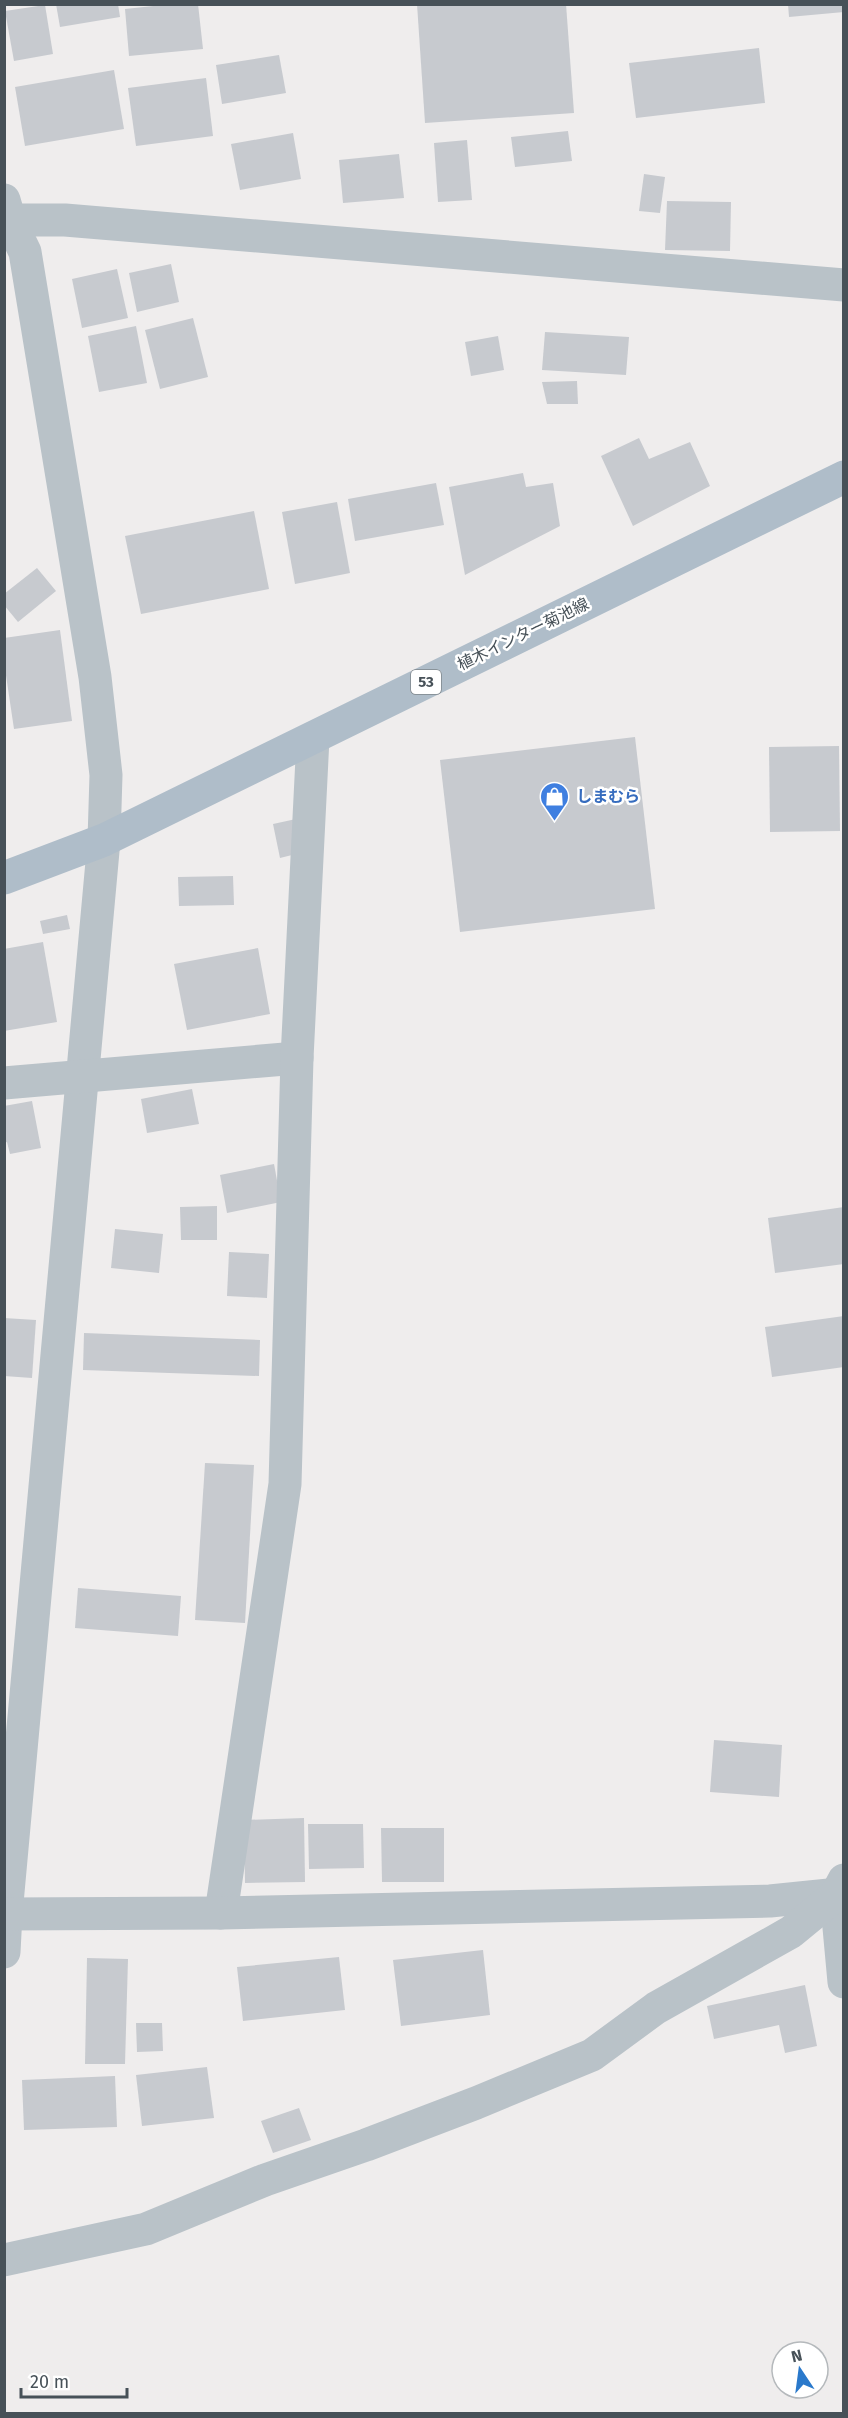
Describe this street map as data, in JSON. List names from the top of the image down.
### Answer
{
  "streets": {
    "main road": ["植木インター菊池線", "53"]
  },
  "places": {
    "shop": ["しまむら"]
  },
  "scale_bar": "20 m",
  "north": "top"
}
